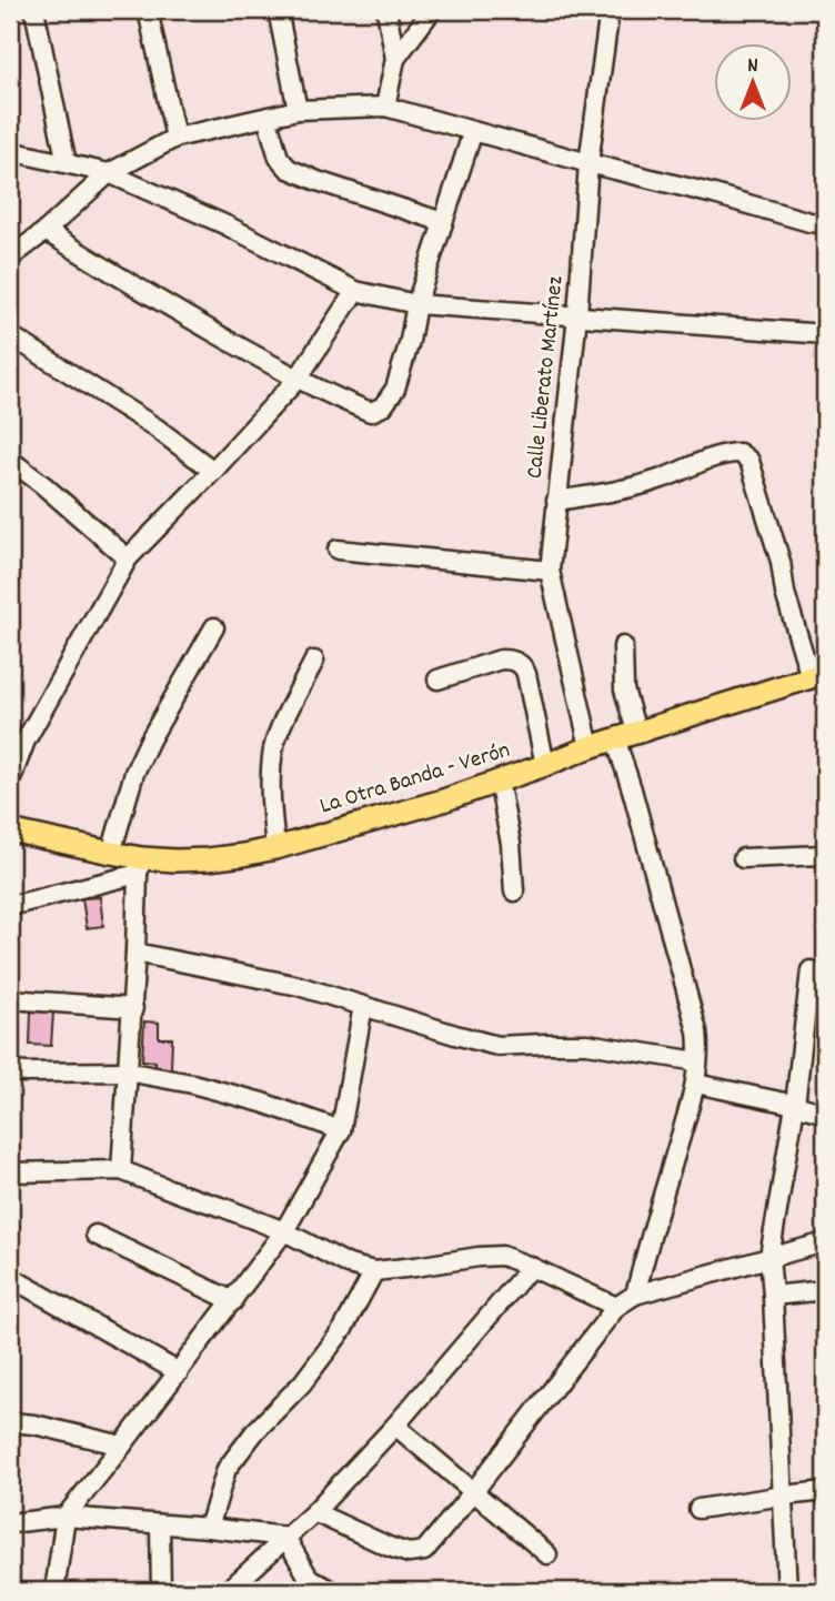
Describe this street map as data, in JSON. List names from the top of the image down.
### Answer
{
  "streets": {
    "main road": ["La Otra Banda - Verón"],
    "street": ["Calle Liberato Martínez"]
  },
  "crossings": [
    ["Calle Liberato Martínez", "La Otra Banda - Verón"]
  ],
  "north": "top"
}
